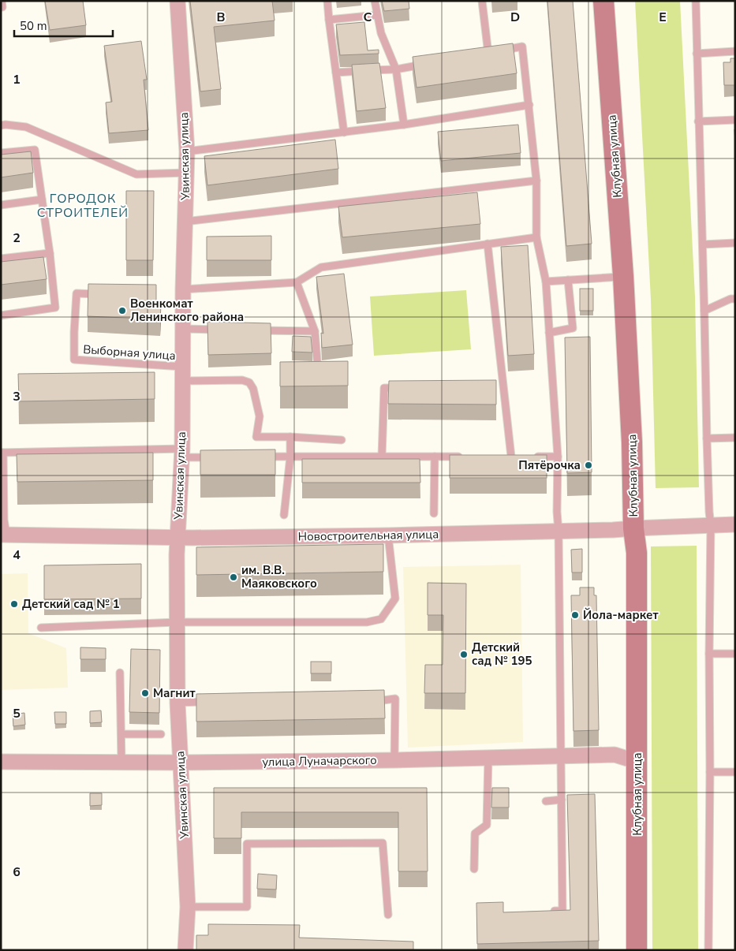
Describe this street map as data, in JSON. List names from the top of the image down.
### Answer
{
  "streets": {
    "main road": ["Клубная улица"],
    "street": ["Увинская улица", "Новостроительная улица", "улица Луначарского"],
    "lane": ["Выборная улица"]
  },
  "crossings": [
    ["Увинская улица", "Выборная улица"],
    ["Увинская улица", "Новостроительная улица"],
    ["Увинская улица", "улица Луначарского"],
    ["Клубная улица", "Новостроительная улица"],
    ["Клубная улица", "улица Луначарского"]
  ],
  "districts": ["ГОРОДОК СТРОИТЕЛЕЙ"],
  "places": [
    "Военкомат Ленинского района",
    "Пятёрочка",
    "им. В.В. Маяковского",
    "Детский сад № 1",
    "Йола-маркет",
    "Детский сад № 195",
    "Магнит"
  ],
  "scale_bar": "50 m",
  "grid": {
    "columns": [
      "B",
      "C",
      "D",
      "E"
    ],
    "rows": [
      "1",
      "2",
      "3",
      "4",
      "5",
      "6"
    ]
  }
}
